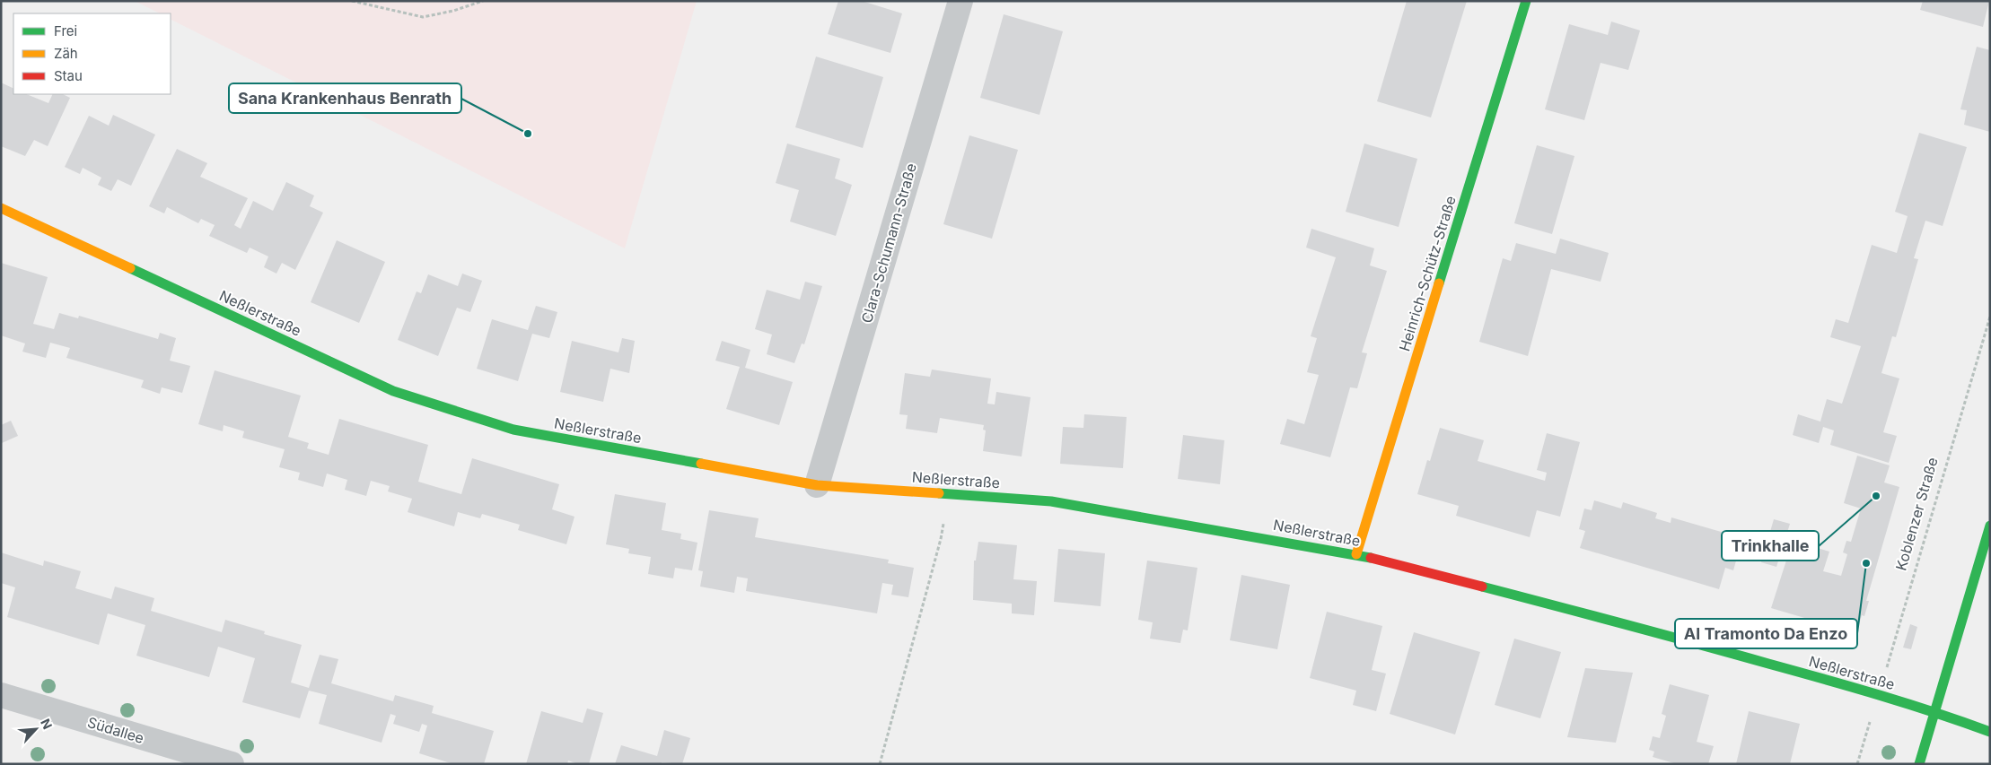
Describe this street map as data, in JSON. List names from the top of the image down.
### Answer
{
  "streets": {
    "street": [
      "Clara-Schumann-Straße",
      "Heinrich-Schütz-Straße",
      "Neßlerstraße",
      "Südallee"
    ],
    "path": ["Koblenzer Straße"]
  },
  "crossings": [
    ["Clara-Schumann-Straße", "Neßlerstraße"],
    ["Heinrich-Schütz-Straße", "Neßlerstraße"],
    ["Neßlerstraße", "Koblenzer Straße"]
  ],
  "places": ["Sana Krankenhaus Benrath", "Trinkhalle", "Al Tramonto Da Enzo"],
  "legend": ["Frei", "Zäh", "Stau"],
  "north": "top right"
}
